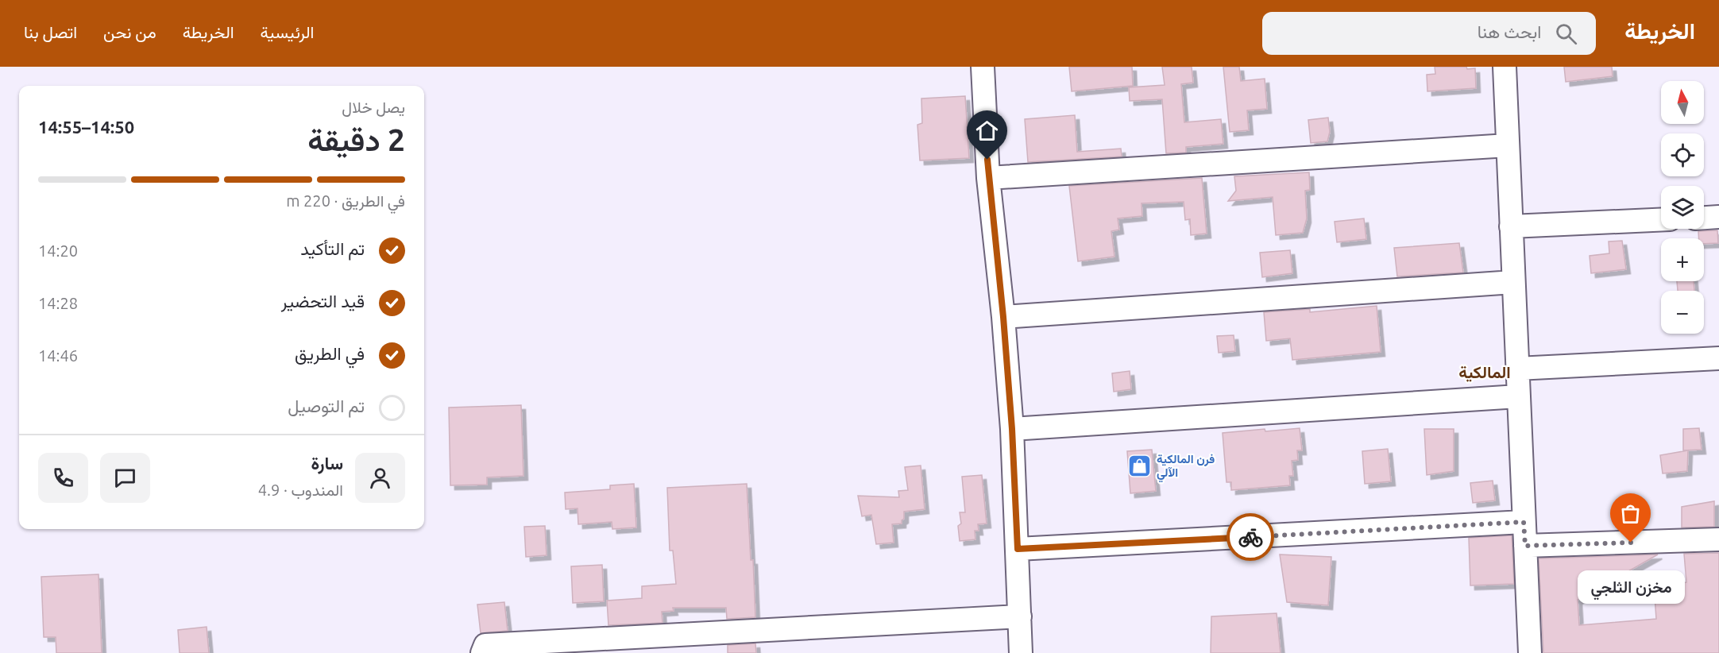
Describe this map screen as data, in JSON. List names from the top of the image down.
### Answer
{
  "districts": ["المالكية"],
  "places": {
    "shop": ["فرن المالكية الآلي"],
    "other": ["مخزن الثلجي"]
  },
  "north": "top",
  "page": {
    "header": "الخريطة",
    "search": "ابحث هنا",
    "nav": [
      "الرئيسية",
      "الخريطة",
      "من نحن",
      "اتصل بنا"
    ],
    "map_buttons": ["+", "−"],
    "heading": ["2 دقيقة", "يصل خلال", "14:50–14:55"],
    "panel": ["سارة", "المندوب · 4.9"],
    "bar": "في الطريق · 220 m",
    "list": [
      ["تم التأكيد", "14:20"],
      ["قيد التحضير", "14:28"],
      ["في الطريق", "14:46"],
      "تم التوصيل"
    ],
    "bubble": "مخزن الثلجي"
  }
}
